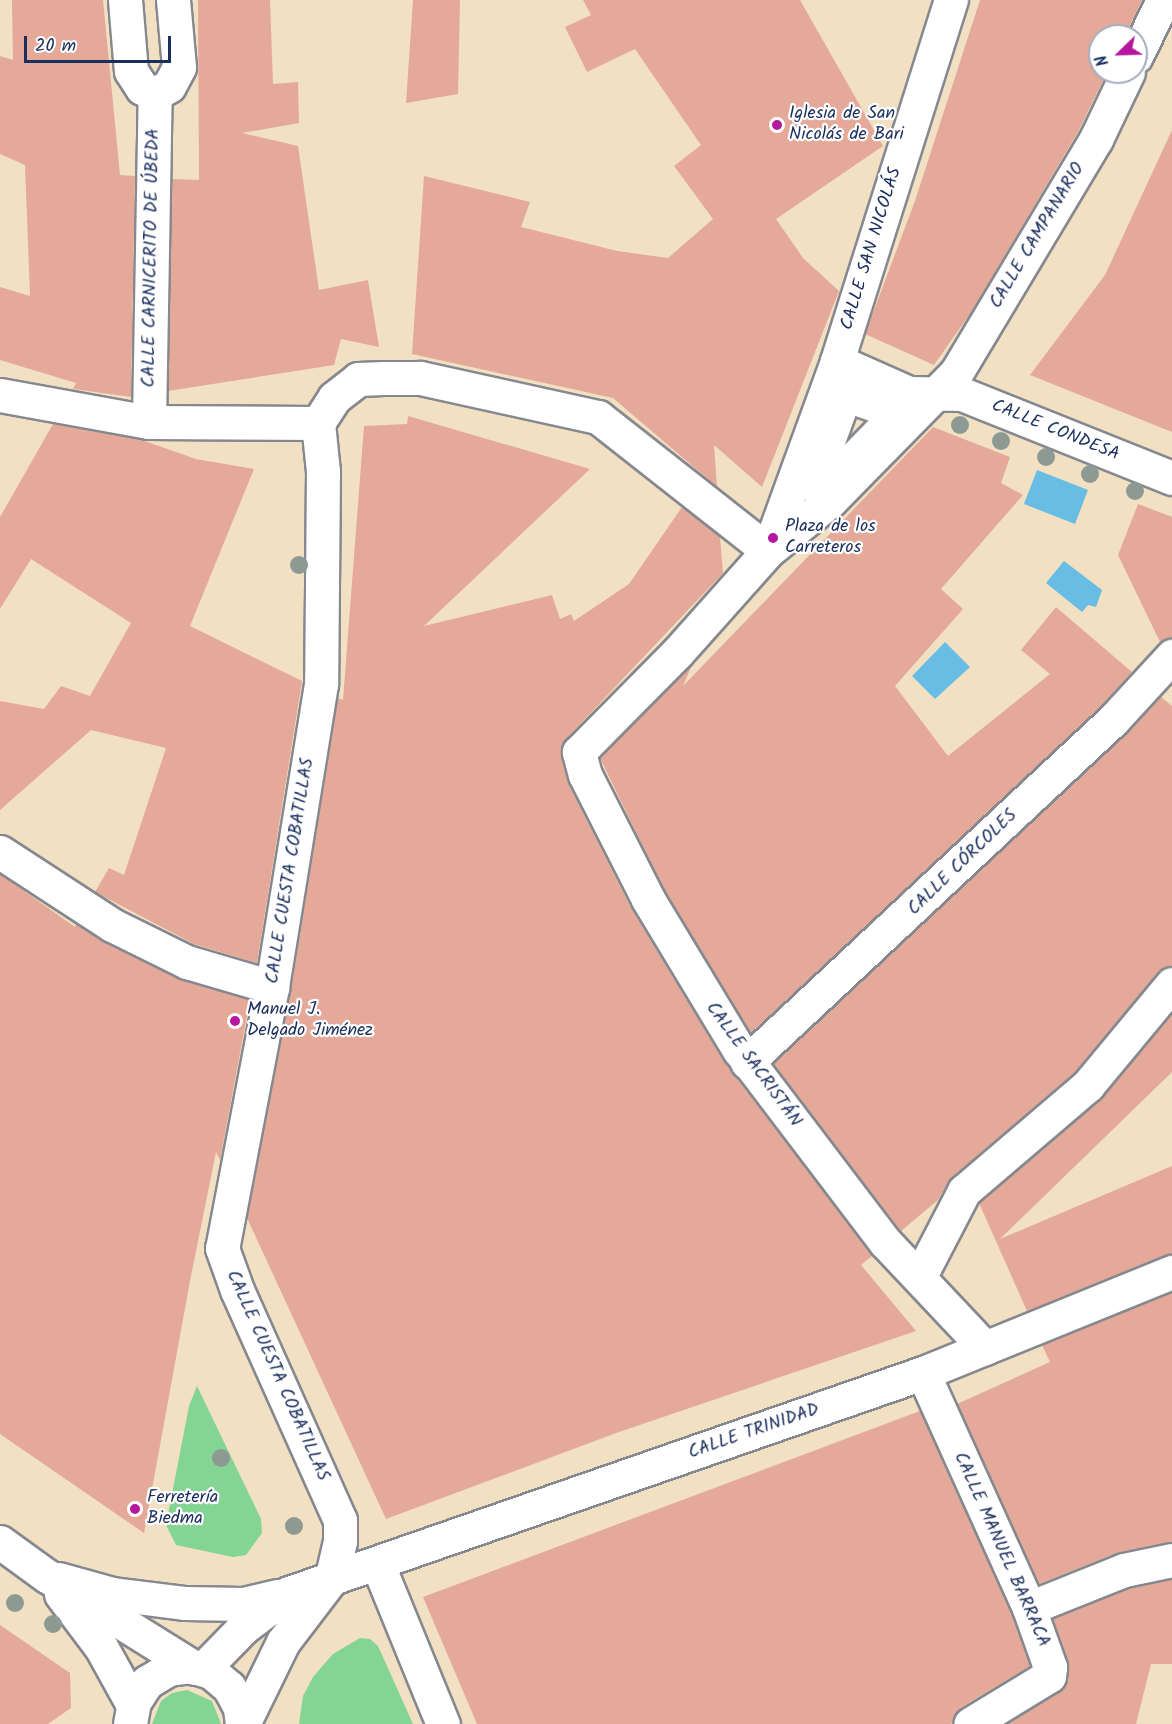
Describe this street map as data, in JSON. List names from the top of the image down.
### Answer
{
  "streets": {
    "street": [
      "CALLE CAMPANARIO",
      "CALLE SAN NICOLÁS",
      "CALLE CARNICERITO DE ÚBEDA",
      "CALLE CONDESA",
      "CALLE CÓRCOLES",
      "CALLE CUESTA COBATILLAS",
      "CALLE SACRISTÁN",
      "CALLE TRINIDAD",
      "CALLE MANUEL BARRACA"
    ]
  },
  "crossings": [
    ["CALLE CAMPANARIO", "CALLE CONDESA"],
    ["CALLE CÓRCOLES", "CALLE SACRISTÁN"],
    ["CALLE CUESTA COBATILLAS", "CALLE TRINIDAD"],
    ["CALLE SACRISTÁN", "CALLE TRINIDAD"],
    ["CALLE TRINIDAD", "CALLE MANUEL BARRACA"]
  ],
  "places": [
    "Iglesia de San Nicolás de Bari",
    "Plaza de los Carreteros",
    "Manuel J. Delgado Jiménez",
    "Ferretería Biedma"
  ],
  "scale_bar": "20 m",
  "north": "bottom left"
}
